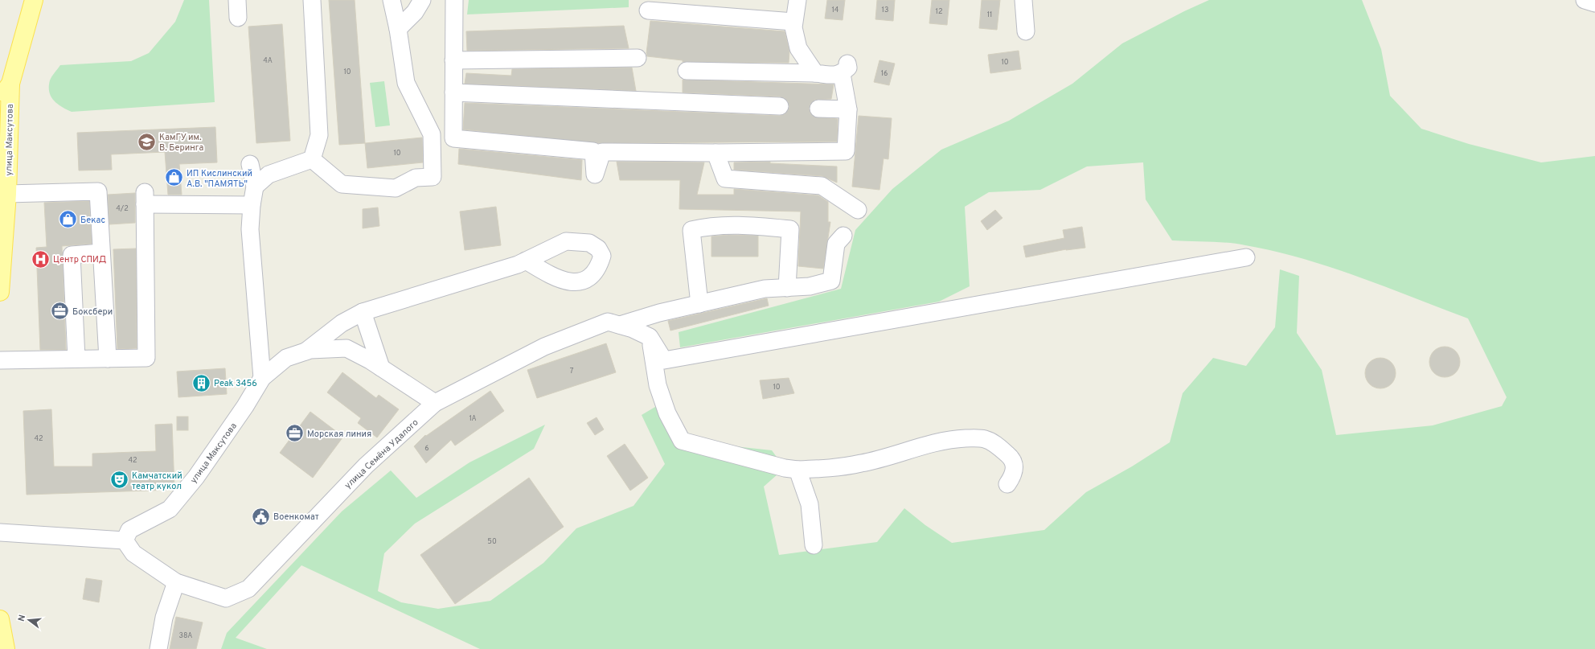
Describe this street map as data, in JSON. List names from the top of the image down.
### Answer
{
  "streets": {
    "main road": ["улица Максутова"],
    "street": ["улица Семёна Удалого"]
  },
  "places": {
    "school or university": ["КамГУ им. В. Беринга"],
    "shop": ["ИП Кислинский А.В. \"ПАМЯТЬ\"", "Бекас"],
    "hospital": ["Центр СПИД"],
    "office": ["Боксбери", "Морская линия"],
    "building": ["Peak 3456"],
    "theatre": ["Камчатский театр кукол"],
    "public building": ["Военкомат"]
  },
  "house_numbers": [
    "14",
    "13",
    "12",
    "11",
    "4А",
    "10",
    "10",
    "16",
    "10",
    "4/2",
    "7",
    "10",
    "1А",
    "42",
    "6",
    "42",
    "50",
    "38А"
  ],
  "north": "left"
}
